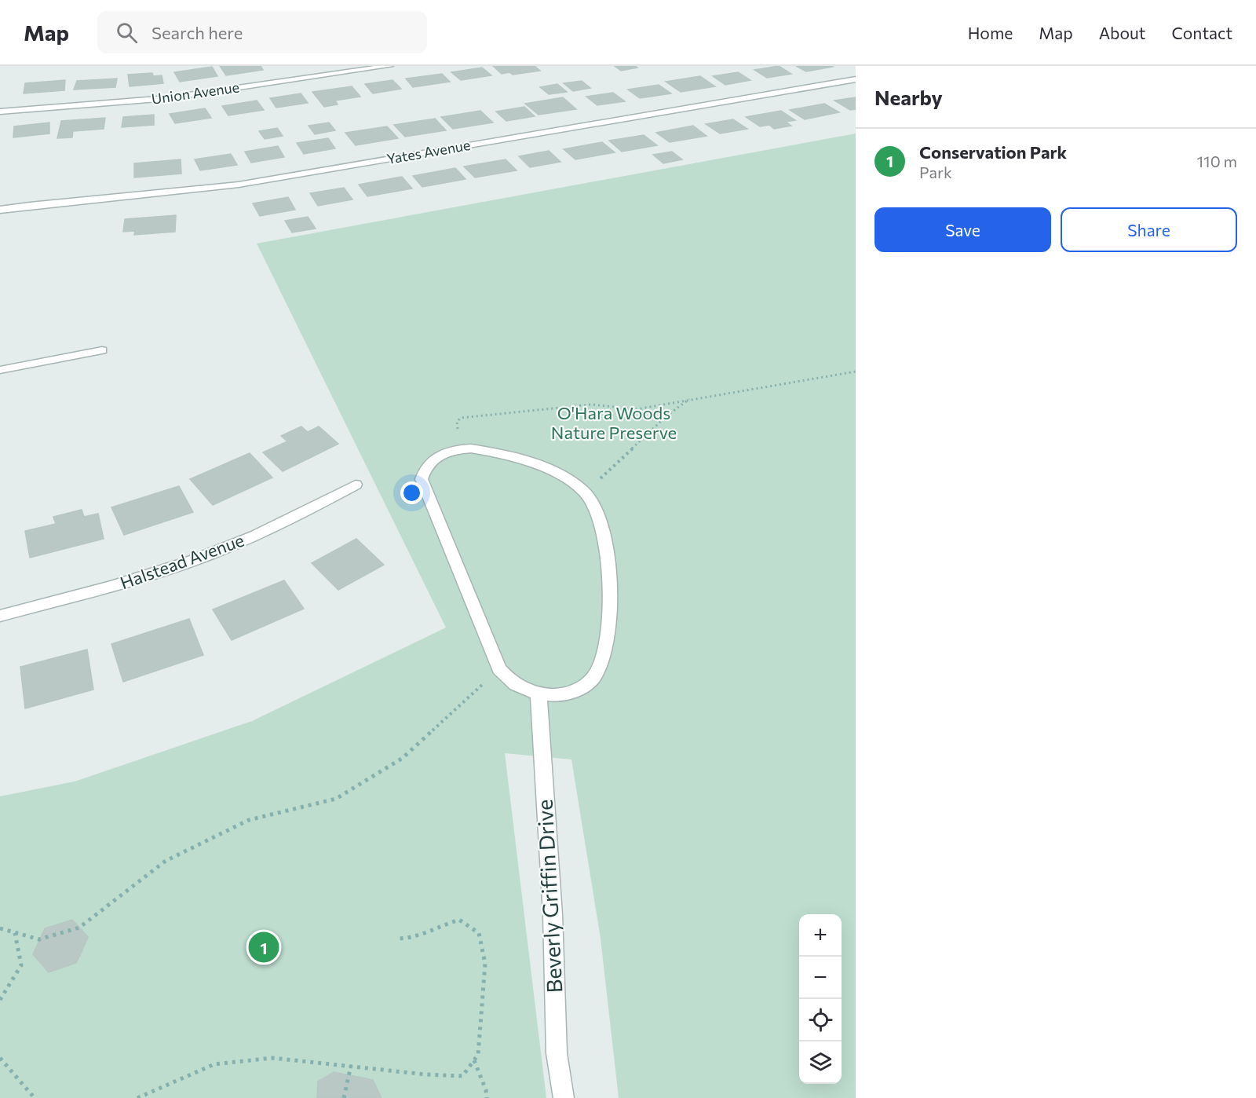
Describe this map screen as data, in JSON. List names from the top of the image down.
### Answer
{
  "streets": {
    "street": [
      "Union Avenue",
      "Yates Avenue",
      "Halstead Avenue",
      "Beverly Griffin Drive"
    ]
  },
  "parks": ["O'Hara Woods Nature Preserve"],
  "page": {
    "header": "Map",
    "search": "Search here",
    "nav": [
      "Home",
      "Map",
      "About",
      "Contact"
    ],
    "heading": "Nearby",
    "list": [
      {
        "mark": "1",
        "name": "Conservation Park",
        "note": "Park",
        "value": "110 m"
      }
    ],
    "buttons": ["Save", "Share"],
    "map_buttons": ["+", "−"],
    "pins": "1"
  }
}
